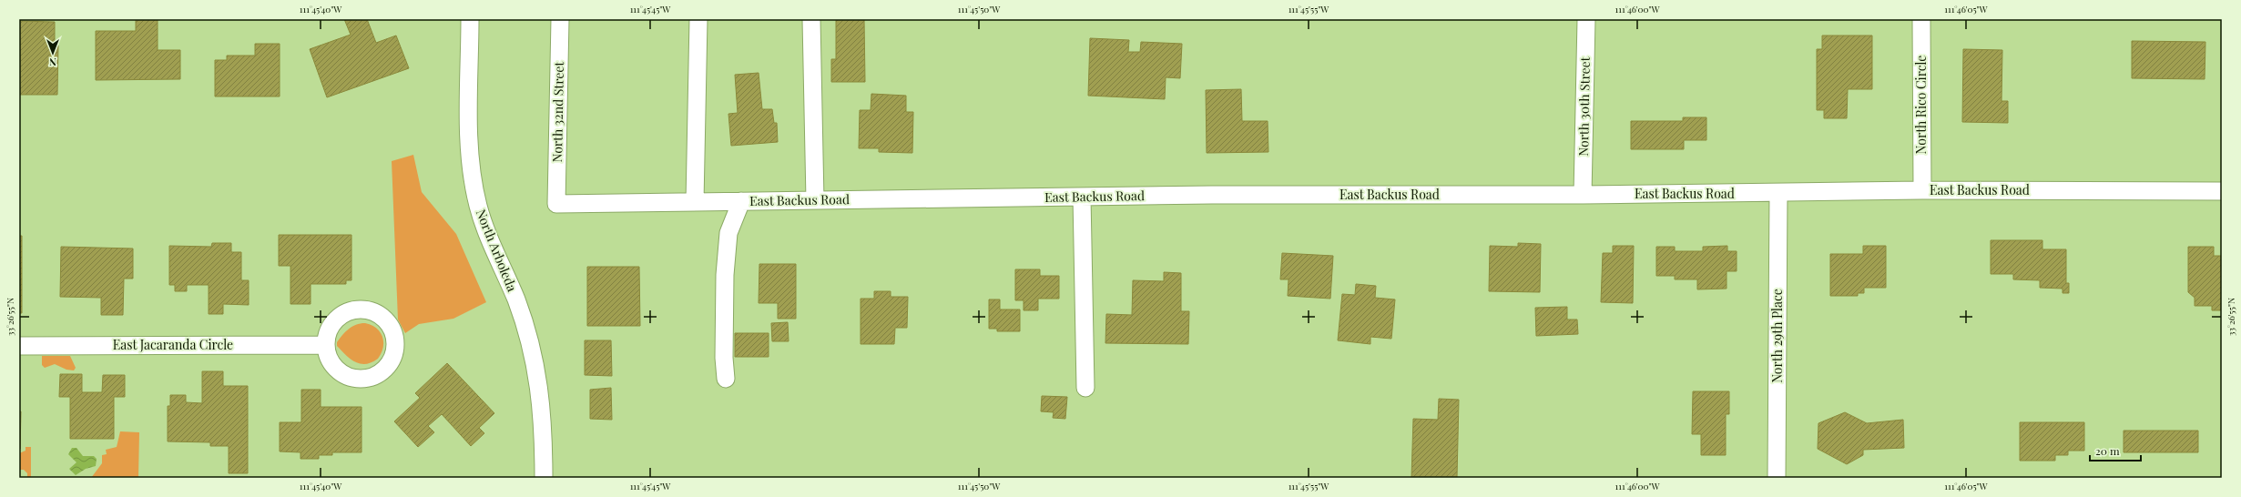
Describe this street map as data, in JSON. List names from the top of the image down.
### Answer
{
  "streets": {
    "street": [
      "North Rico Circle",
      "North 30th Street",
      "North 32nd Street",
      "East Backus Road",
      "North Arboleda",
      "North 29th Place",
      "East Jacaranda Circle"
    ]
  },
  "crossings": [
    ["North Rico Circle", "East Backus Road"],
    ["North 30th Street", "East Backus Road"],
    ["North 32nd Street", "East Backus Road"],
    ["East Backus Road", "North 29th Place"]
  ],
  "scale_bar": "20 m",
  "north": "bottom",
  "coordinates": [
    "111°45'40\"W",
    "111°45'45\"W",
    "111°45'50\"W",
    "111°45'55\"W",
    "111°46'00\"W",
    "111°46'05\"W",
    "33°26'55\"N"
  ]
}
